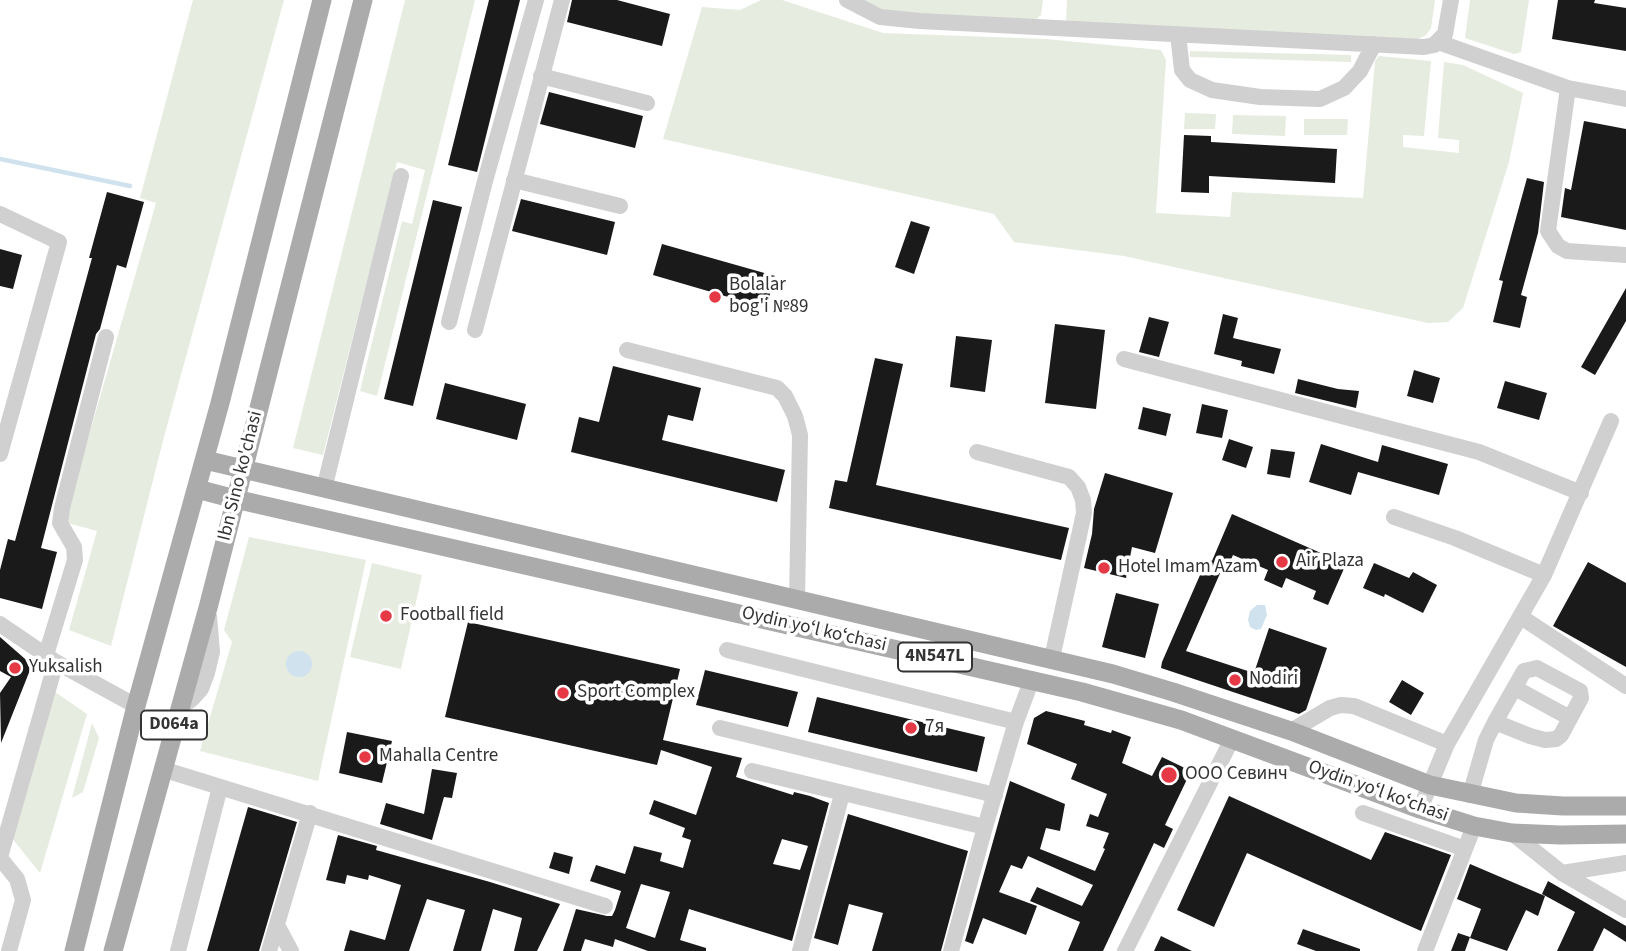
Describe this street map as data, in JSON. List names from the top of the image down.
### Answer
{
  "streets": {
    "main road": [
      "Ibn Sino ko'chasi",
      "Oydin yoʻl koʻchasi",
      "4N547L",
      "D064a"
    ]
  },
  "crossings": [
    ["Ibn Sino ko'chasi", "Oydin yoʻl koʻchasi"]
  ],
  "places": [
    "Bolalar bog'i №89",
    "Air Plaza",
    "Hotel Imam Azam",
    "Football field",
    "Yuksalish",
    "Nodiri",
    "Sport Complex",
    "7я",
    "Mahalla Centre",
    "ООО Севинч"
  ]
}
